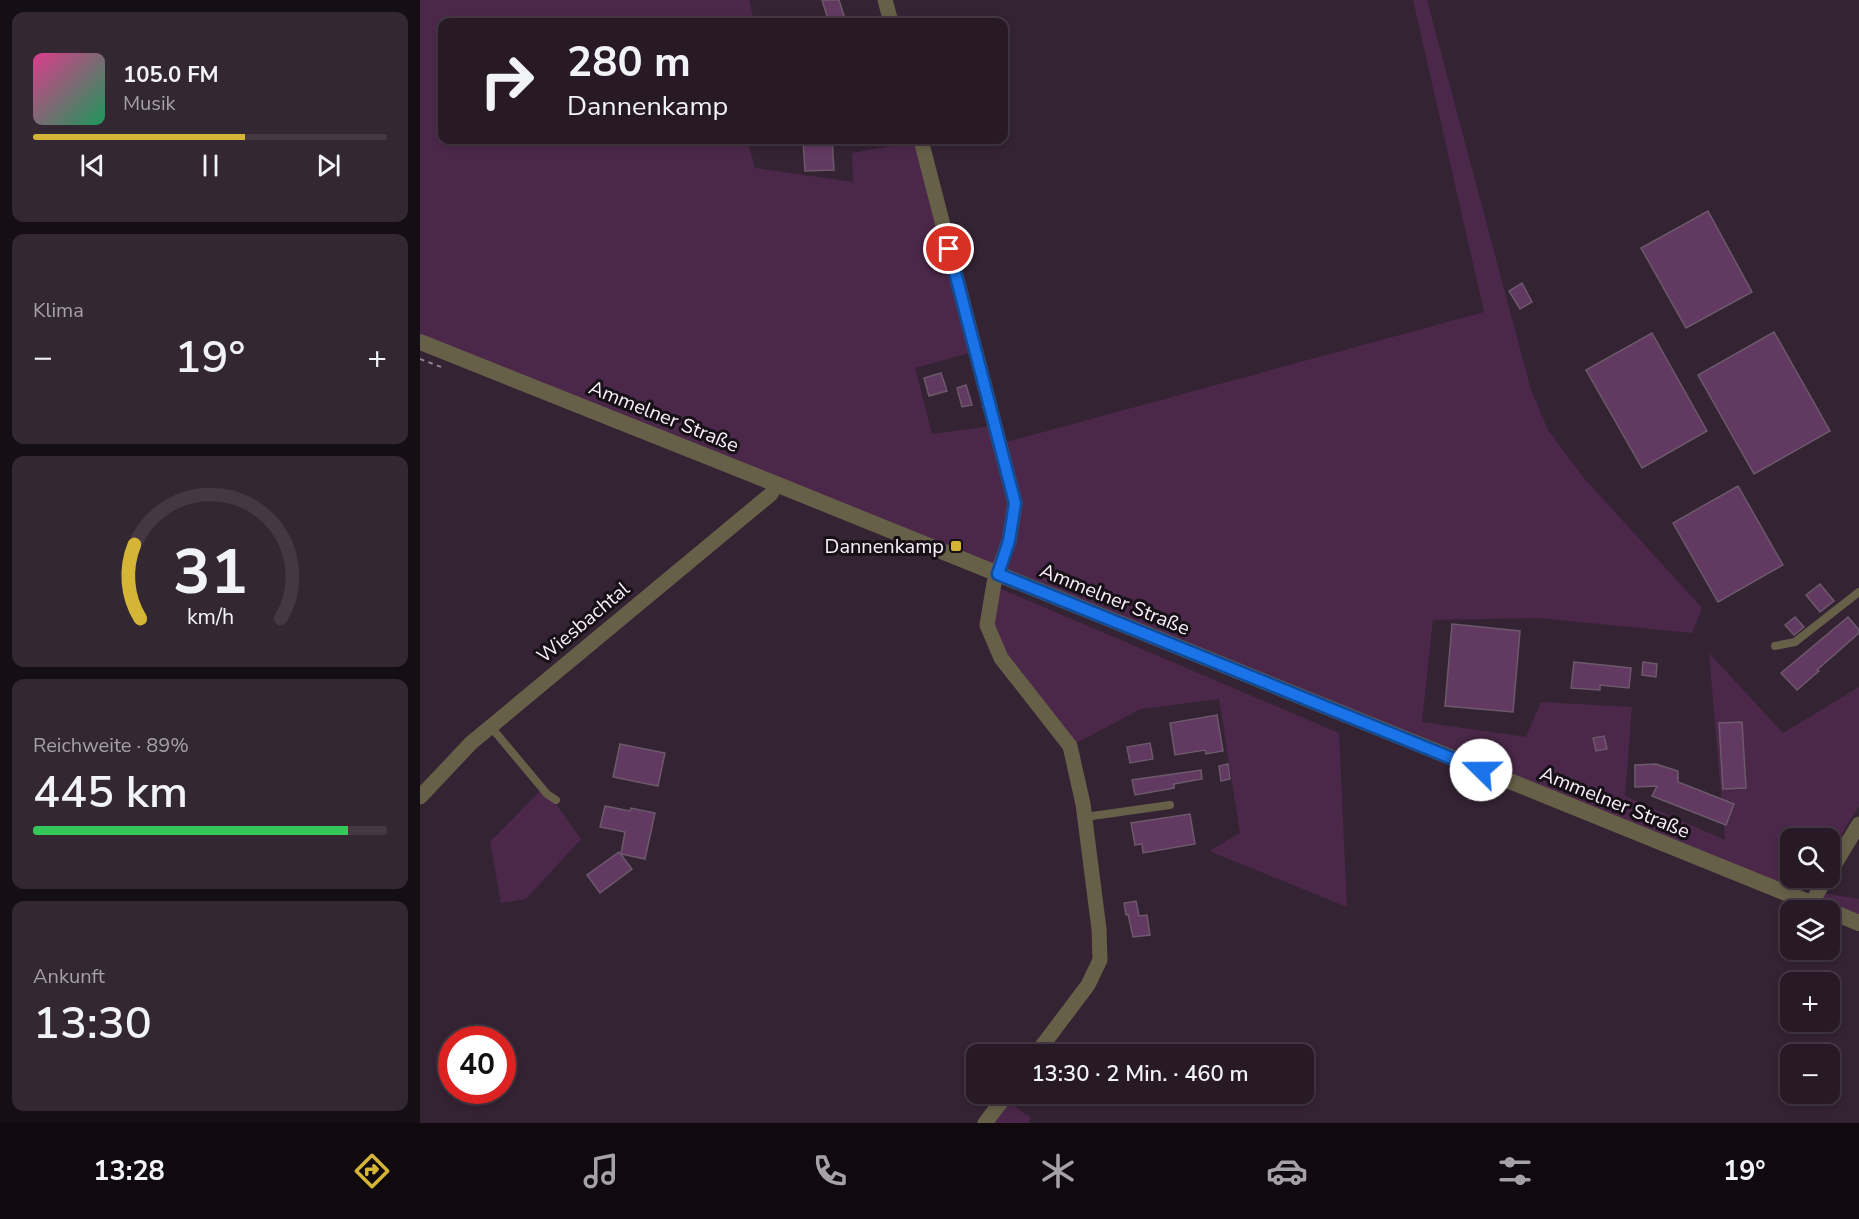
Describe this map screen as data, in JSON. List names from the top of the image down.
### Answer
{
  "streets": {
    "street": ["Ammelner Straße", "Wiesbachtal"]
  },
  "crossings": [
    ["Ammelner Straße", "Wiesbachtal"]
  ],
  "places": {
    "transit": ["Dannenkamp"]
  },
  "page": {
    "turn": ["280 m", "Dannenkamp"],
    "song": ["105.0 FM", "Musik"],
    "tile": [
      "Klima",
      ["Reichweite · 89%", "445 km"],
      ["Ankunft", "13:30"]
    ],
    "heat": ["−", "19°", "+"],
    "map_buttons": ["+", "−"],
    "limit": "40",
    "trip": "13:30 · 2 Min. · 460 m",
    "tabs": ["13:28", "19°"],
    "gauge": ["31", "km/h"]
  }
}
